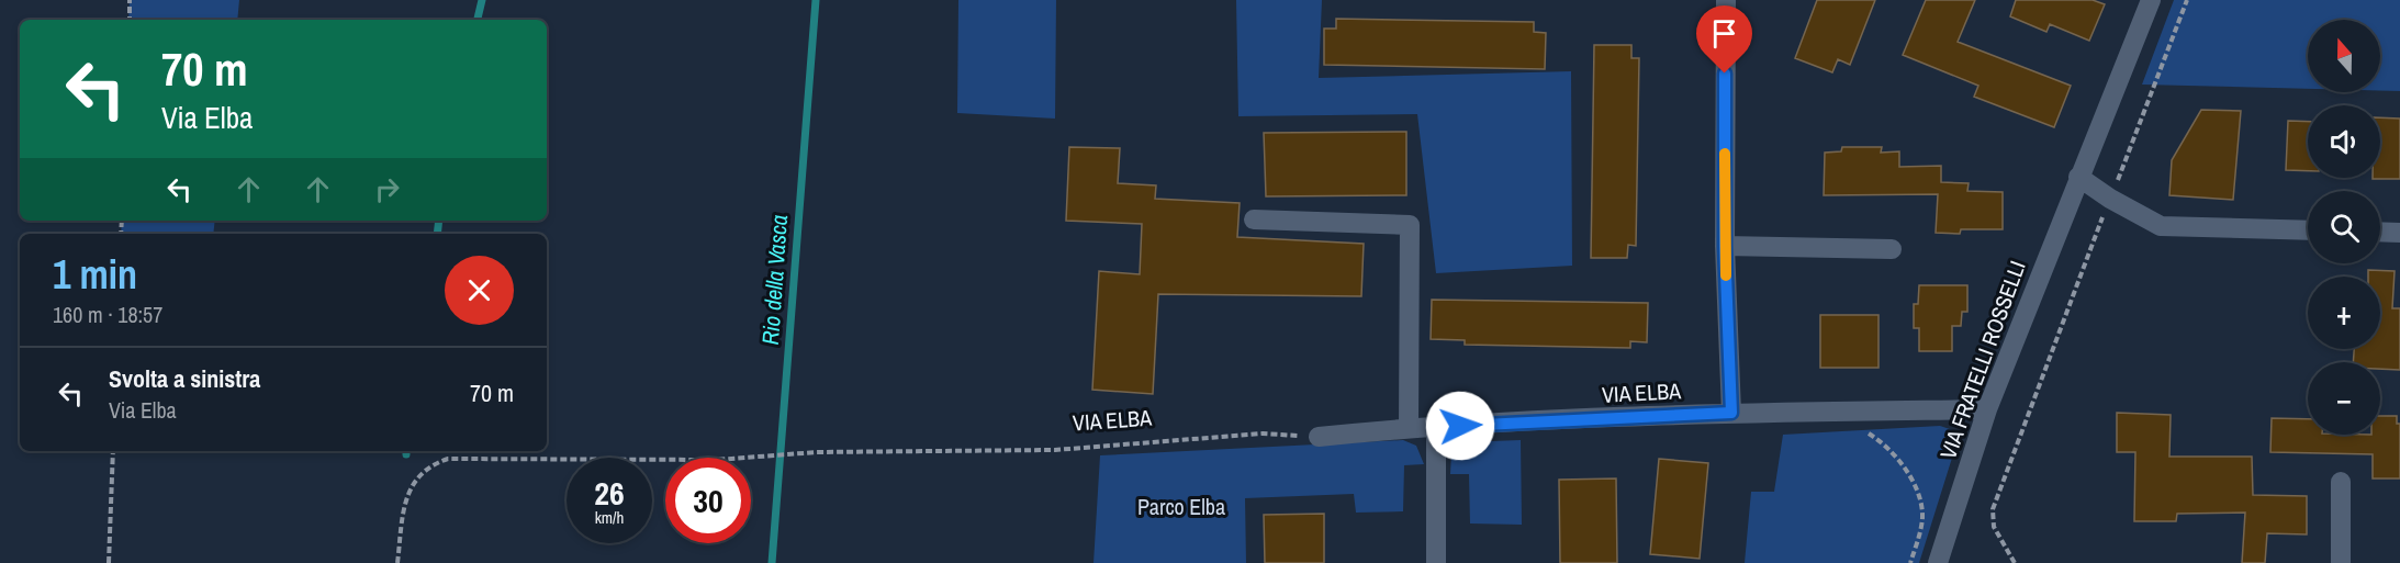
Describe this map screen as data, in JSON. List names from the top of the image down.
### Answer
{
  "streets": {
    "street": ["VIA FRATELLI ROSSELLI", "VIA ELBA"]
  },
  "crossings": [
    ["VIA FRATELLI ROSSELLI", "VIA ELBA"]
  ],
  "water": ["Rio della Vasca"],
  "parks": ["Parco Elba"],
  "north": "top",
  "page": {
    "map_buttons": ["+", "−"],
    "turn": ["70 m", "Via Elba"],
    "heading": ["1 min", "160 m · 18:57"],
    "list": [
      {
        "name": "Svolta a sinistra",
        "note": "Via Elba",
        "value": "70 m"
      }
    ],
    "speed": "26 km/h",
    "limit": "30"
  }
}
